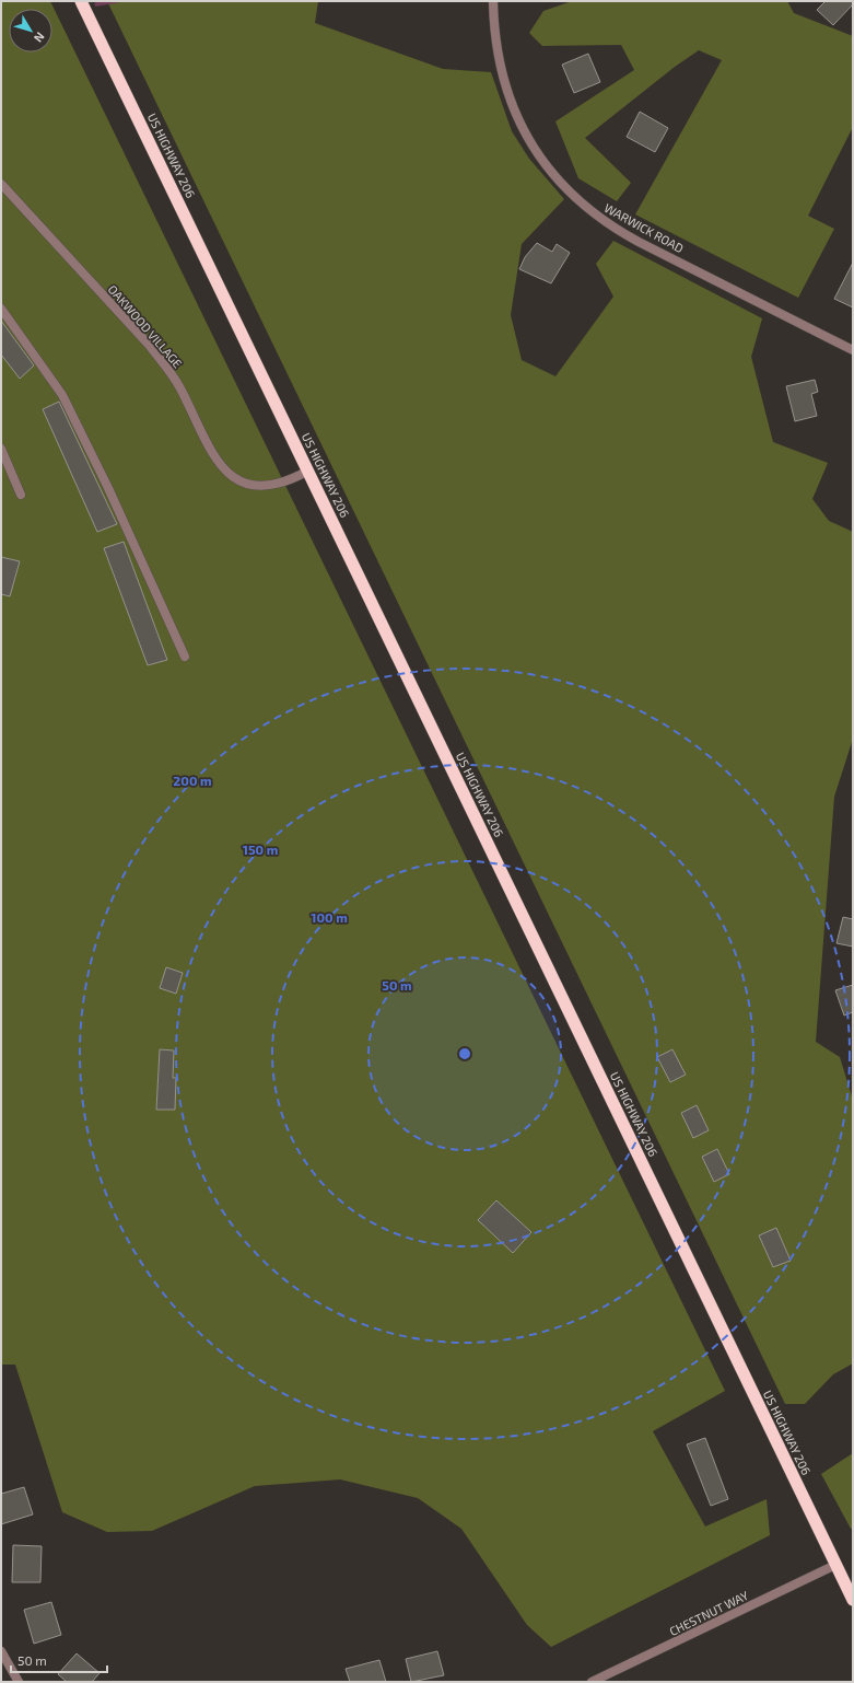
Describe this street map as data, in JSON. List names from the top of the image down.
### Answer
{
  "streets": {
    "highway": ["US HIGHWAY 206"],
    "street": ["WARWICK ROAD", "OAKWOOD VILLAGE", "CHESTNUT WAY"]
  },
  "crossings": [
    ["US HIGHWAY 206", "OAKWOOD VILLAGE"],
    ["US HIGHWAY 206", "CHESTNUT WAY"]
  ],
  "scale_bar": "50 m",
  "north": "bottom right",
  "rings": [
    "200 m",
    "150 m",
    "100 m",
    "50 m"
  ]
}
